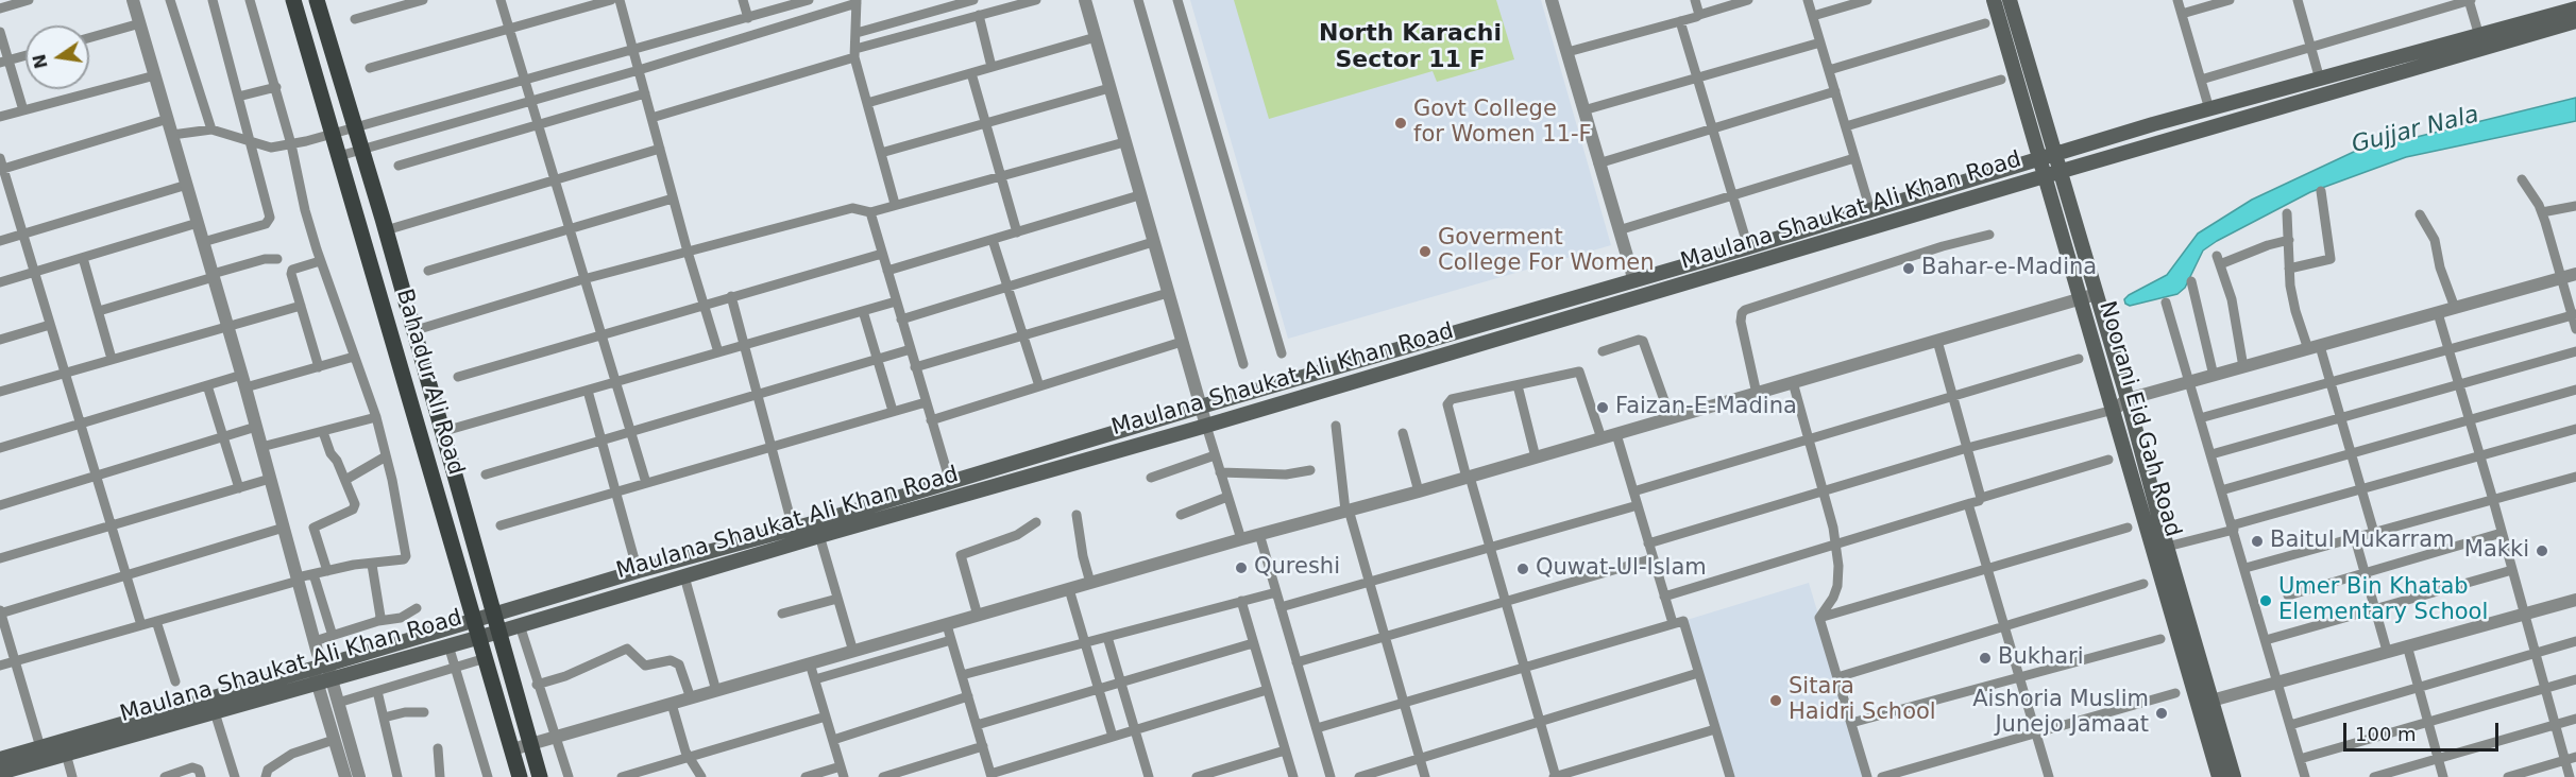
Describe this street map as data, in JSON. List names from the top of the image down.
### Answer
{
  "streets": {
    "main road": ["Maulana Shaukat Ali Khan Road", "Bahadur Ali Road", "Noorani Eid Gah Road"]
  },
  "crossings": [
    ["Maulana Shaukat Ali Khan Road", "Bahadur Ali Road"],
    ["Maulana Shaukat Ali Khan Road", "Noorani Eid Gah Road"]
  ],
  "districts": ["North Karachi Sector 11 F"],
  "water": ["Gujjar Nala"],
  "places": [
    "Govt College for Women 11-F",
    "Goverment College For Women",
    "Bahar-e-Madina",
    "Faizan-E-Madina",
    "Baitul Mukarram",
    "Makki",
    "Qureshi",
    "Quwat-Ul-Islam",
    "Umer Bin Khatab Elementary School",
    "Bukhari",
    "Sitara Haidri School",
    "Aishoria Muslim Junejo Jamaat"
  ],
  "scale_bar": "100 m",
  "north": "left"
}
